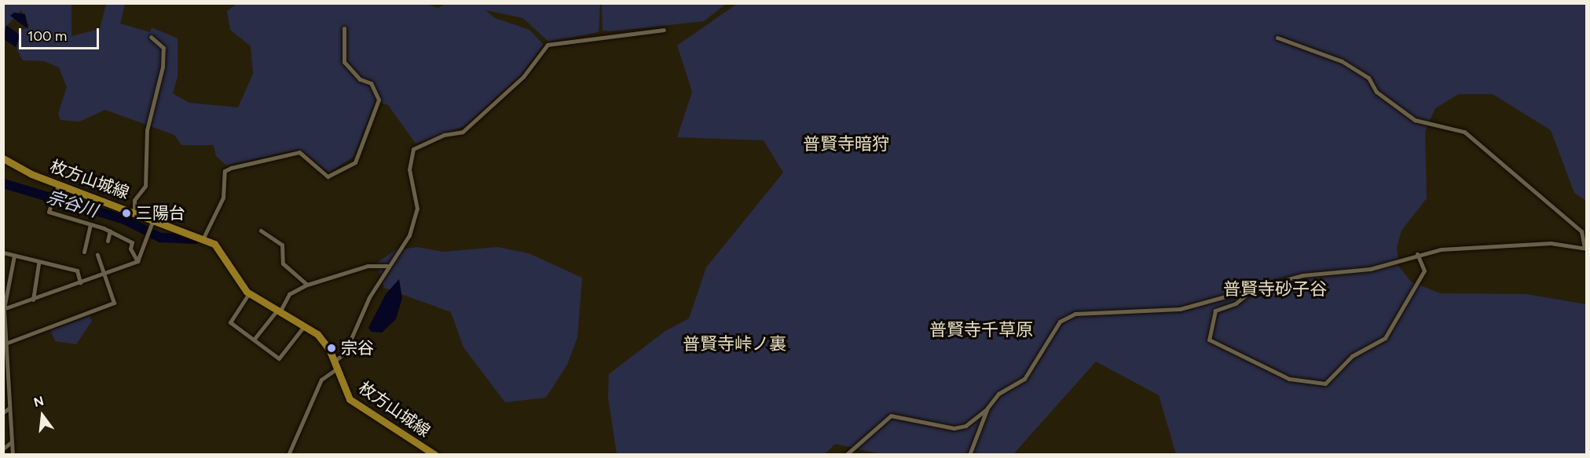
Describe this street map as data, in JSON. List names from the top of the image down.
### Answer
{
  "streets": {
    "main road": ["枚方山城線"]
  },
  "districts": [
    "普賢寺暗狩",
    "普賢寺砂子谷",
    "普賢寺千草原",
    "普賢寺峠ノ裏"
  ],
  "water": ["宗谷川"],
  "places": ["三陽台", "宗谷"],
  "scale_bar": "100 m",
  "north": "top"
}
